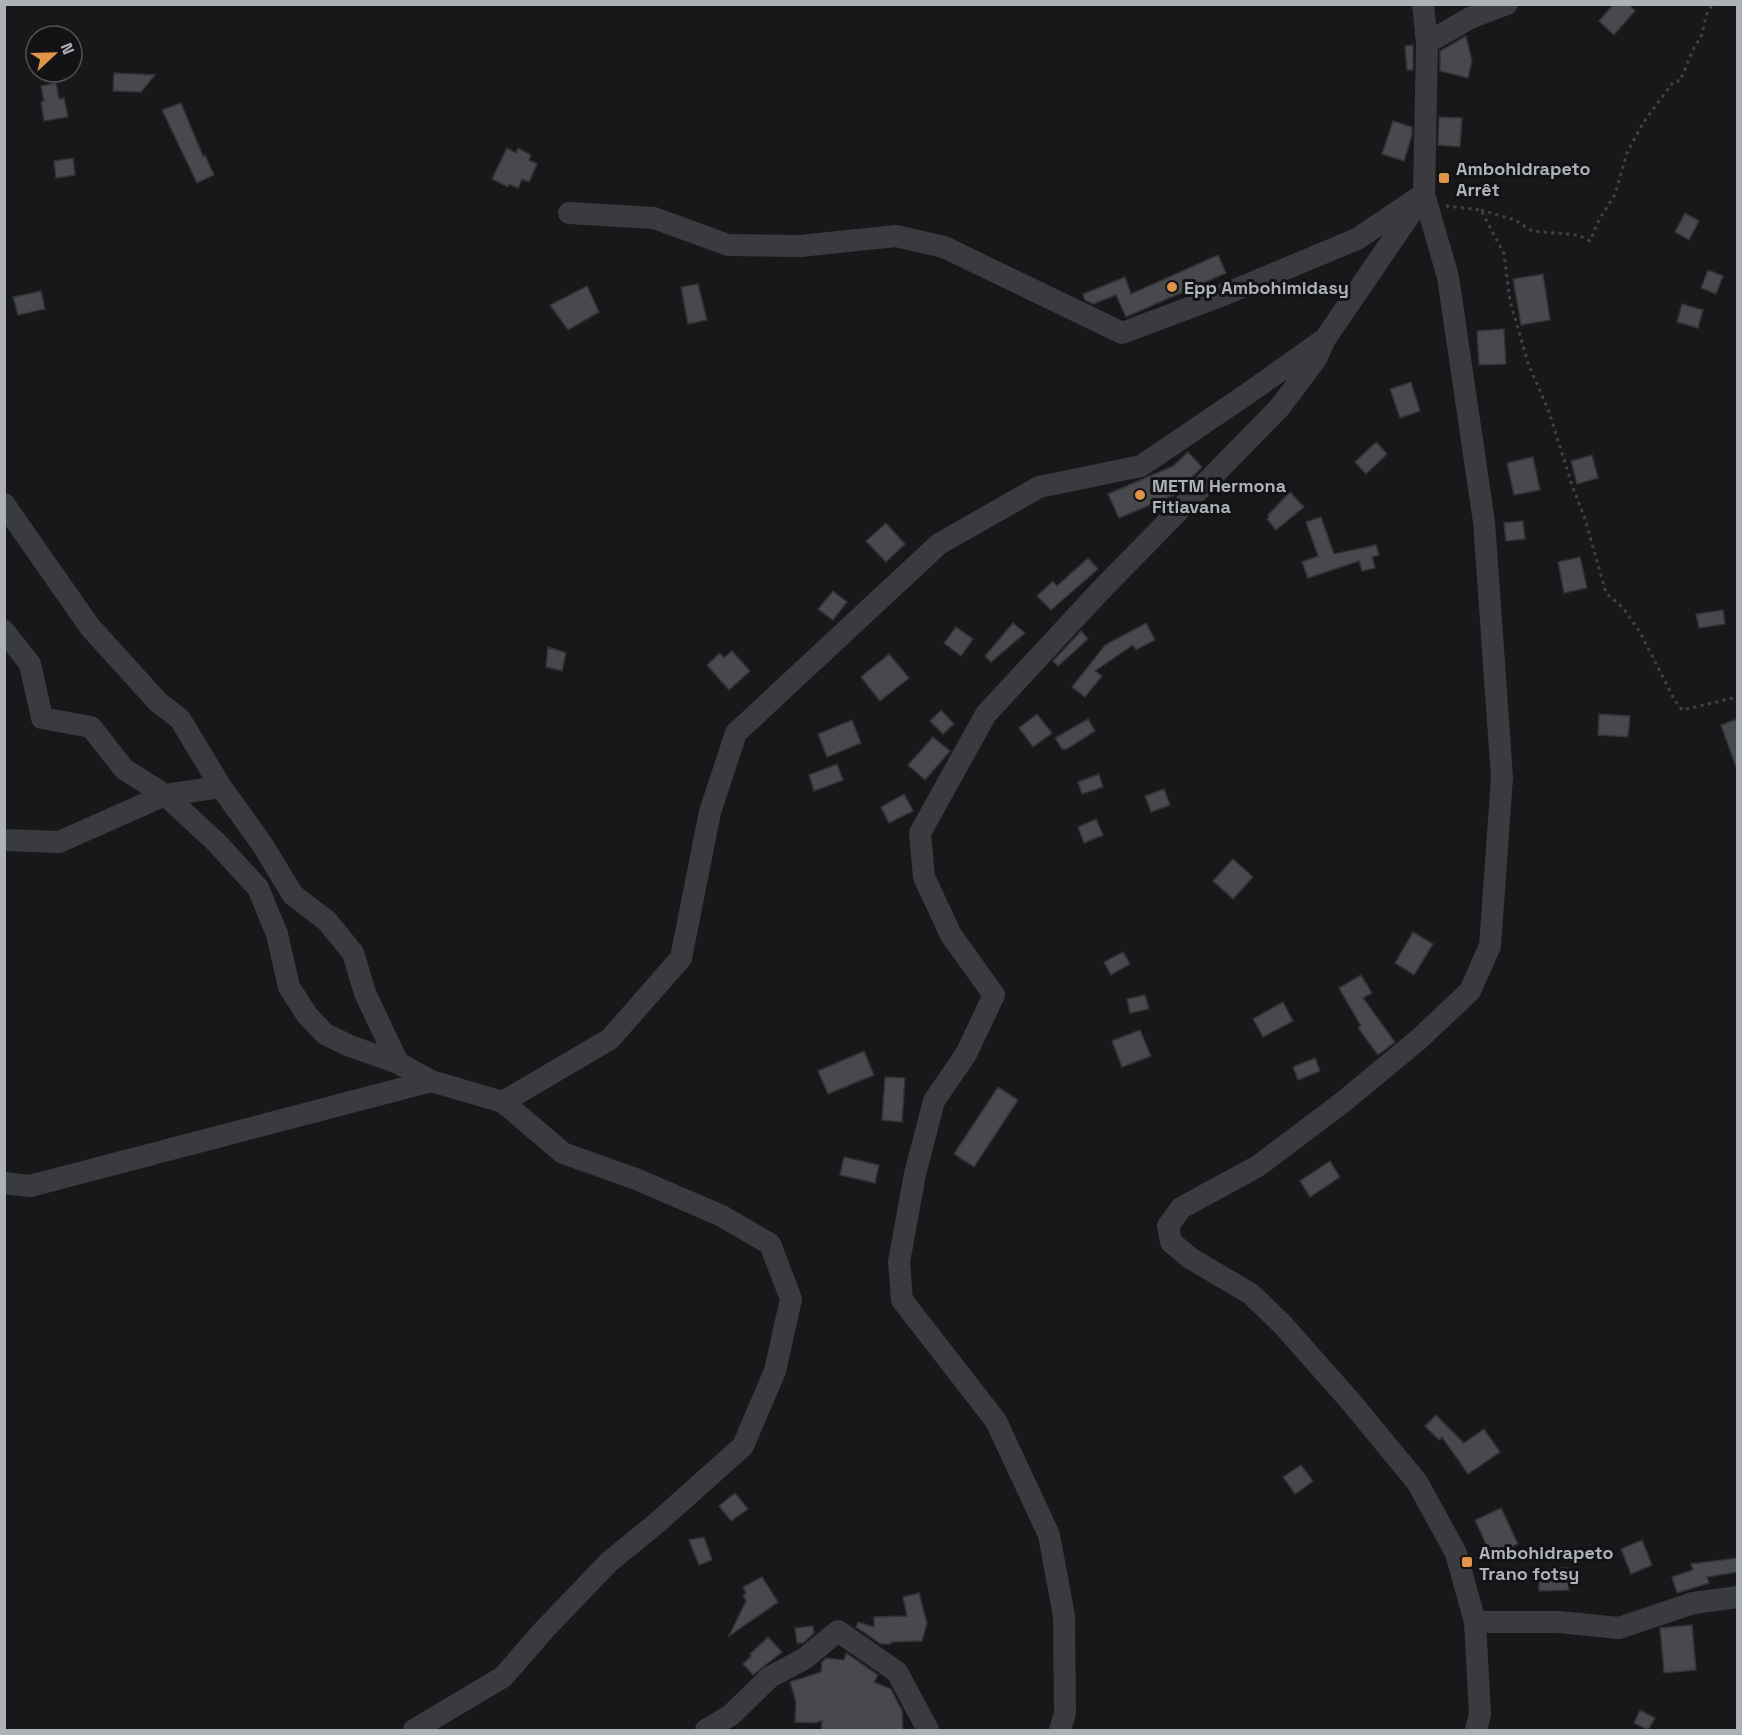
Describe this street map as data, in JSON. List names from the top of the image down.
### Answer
{
  "places": {
    "transit": ["Ambohidrapeto Arrêt", "Ambohidrapeto Trano fotsy"],
    "other": ["Epp Ambohimidasy", "METM Hermona Fitiavana"]
  },
  "north": "right"
}
